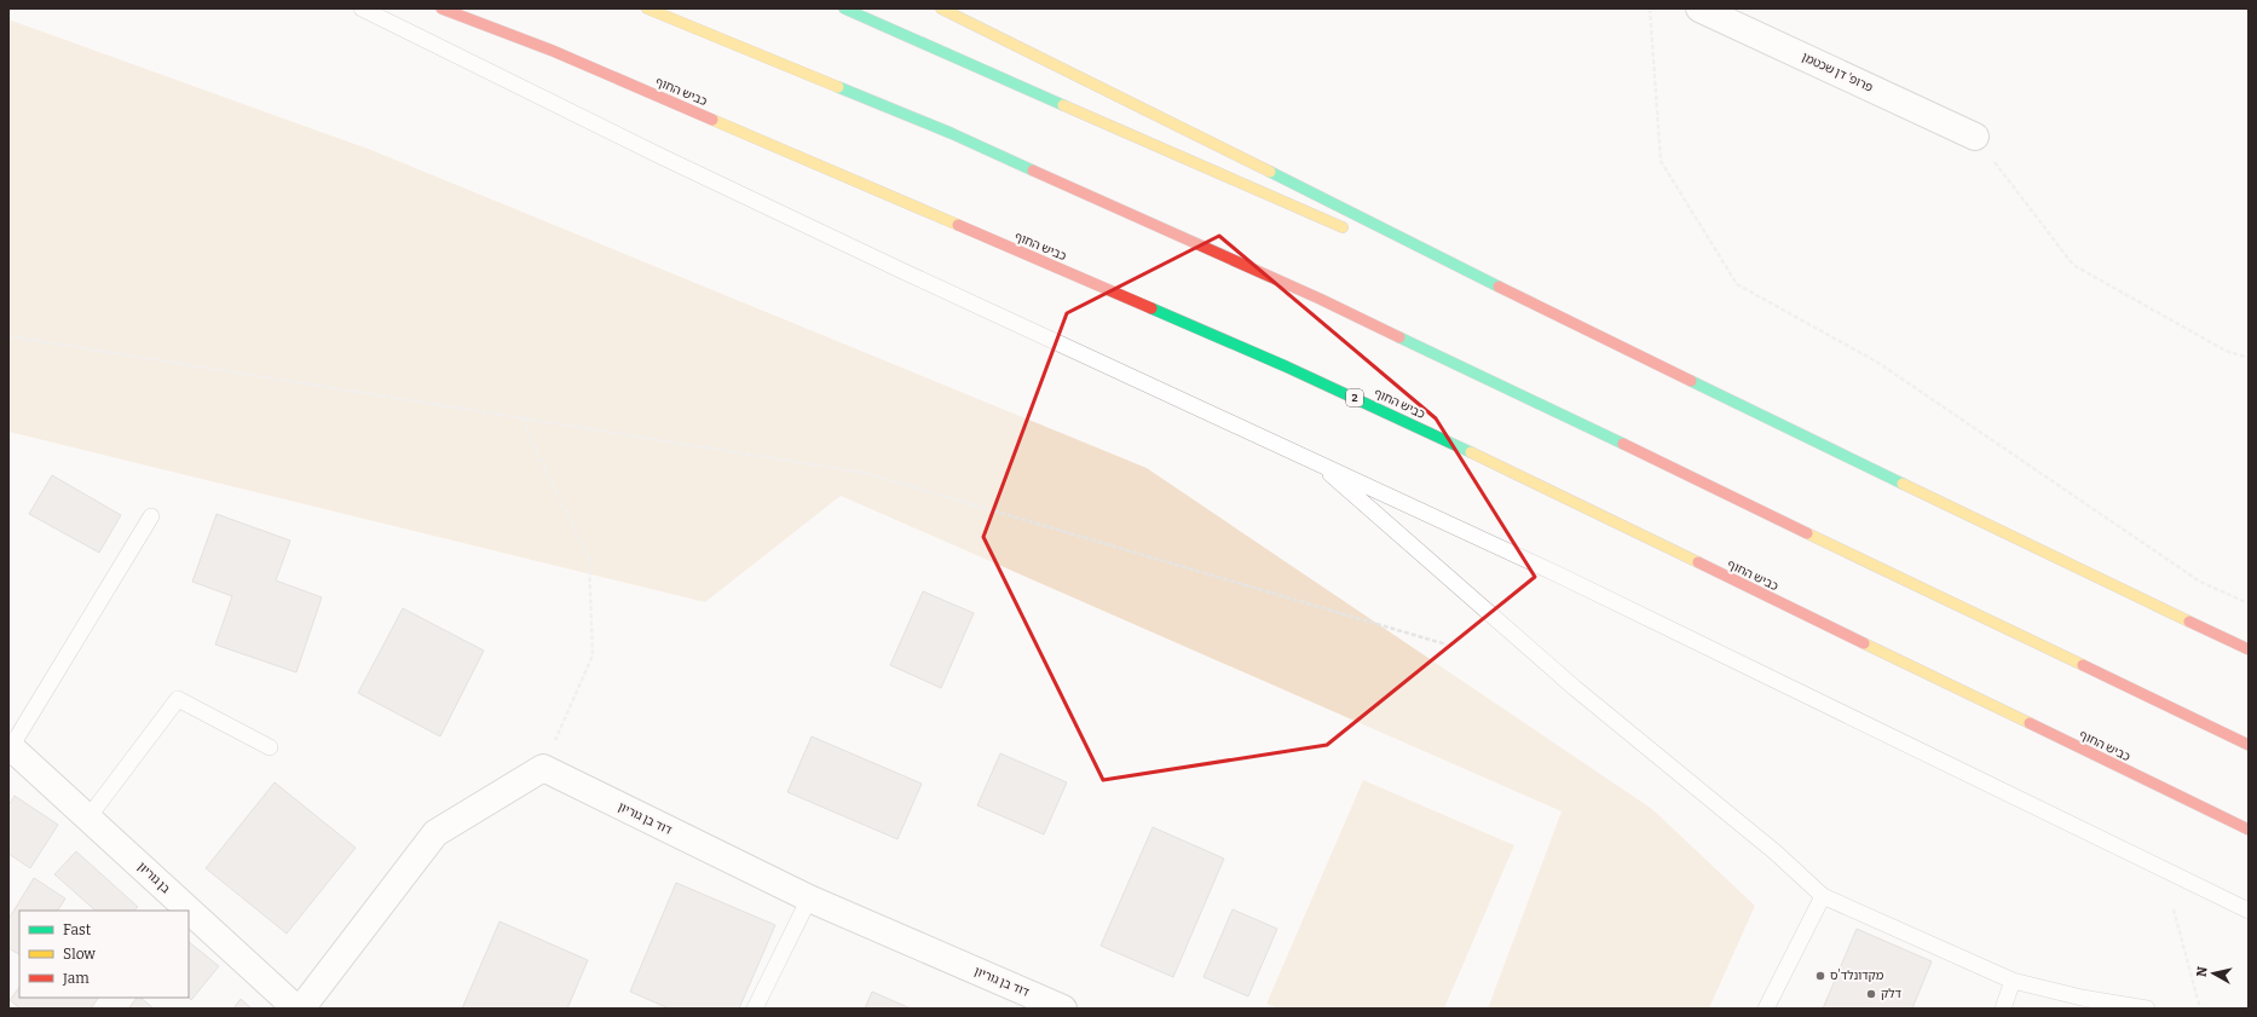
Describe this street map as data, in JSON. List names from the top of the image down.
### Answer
{
  "streets": {
    "highway": ["כביש החוף", "2"],
    "street": ["פרופ' דן שכטמן", "דוד בן גוריון", "בן גוריון"]
  },
  "places": ["מקדונלד'ס", "דלק"],
  "legend": ["Fast", "Slow", "Jam"],
  "north": "left"
}
